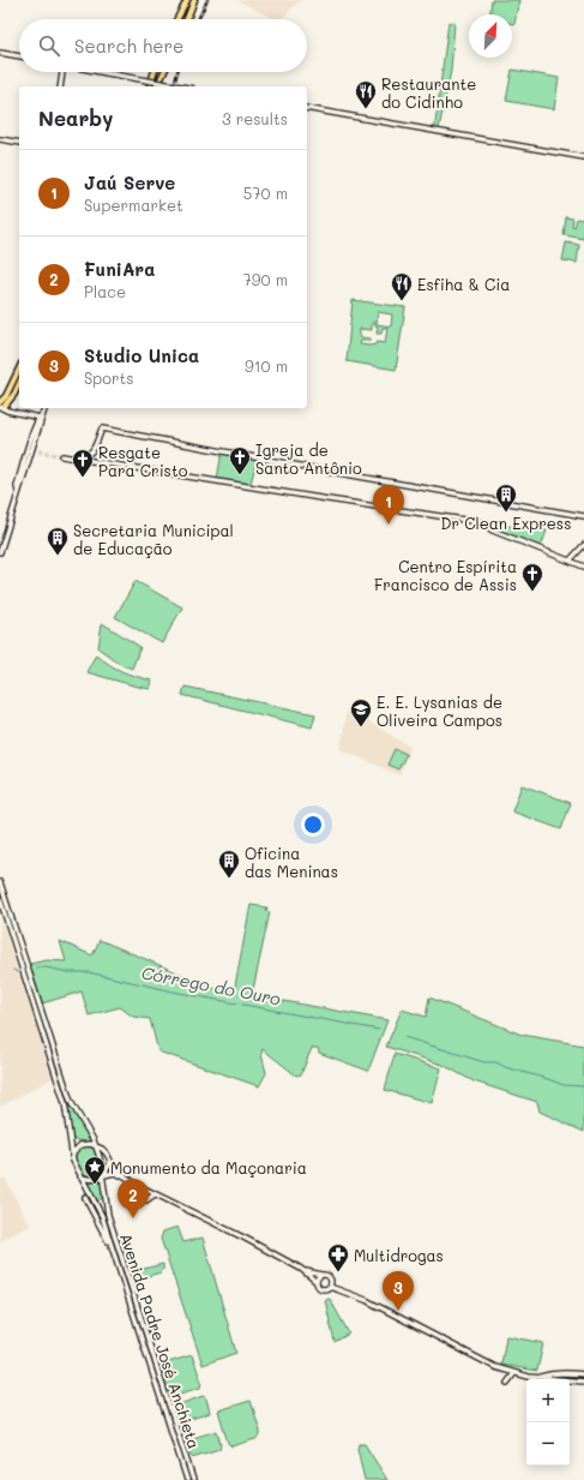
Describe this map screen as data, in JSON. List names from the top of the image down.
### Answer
{
  "streets": {
    "street": ["Avenida Padre José Anchieta"]
  },
  "water": ["Córrego do Ouro"],
  "places": {
    "restaurant": ["Restaurante do Cidinho", "Esfiha & Cia"],
    "church": ["Igreja de Santo Antônio", "Resgate Para Cristo", "Centro Espírita Francisco de Assis"],
    "building": ["Dr Clean Express", "Secretaria Municipal de Educação", "Oficina das Meninas"],
    "school or university": ["E. E. Lysanias de Oliveira Campos"],
    "place": ["Monumento da Maçonaria"],
    "pharmacy": ["Multidrogas"]
  },
  "north": "top right",
  "page": {
    "search": "Search here",
    "heading": ["Nearby", "3 results"],
    "list": [
      {
        "mark": "1",
        "name": "Jaú Serve",
        "note": "Supermarket",
        "value": "570 m"
      },
      {
        "mark": "2",
        "name": "FuniAra",
        "note": "Place",
        "value": "790 m"
      },
      {
        "mark": "3",
        "name": "Studio Unica",
        "note": "Sports",
        "value": "910 m"
      }
    ],
    "pins": ["1", "2", "3"],
    "map_buttons": ["+", "−"]
  }
}
